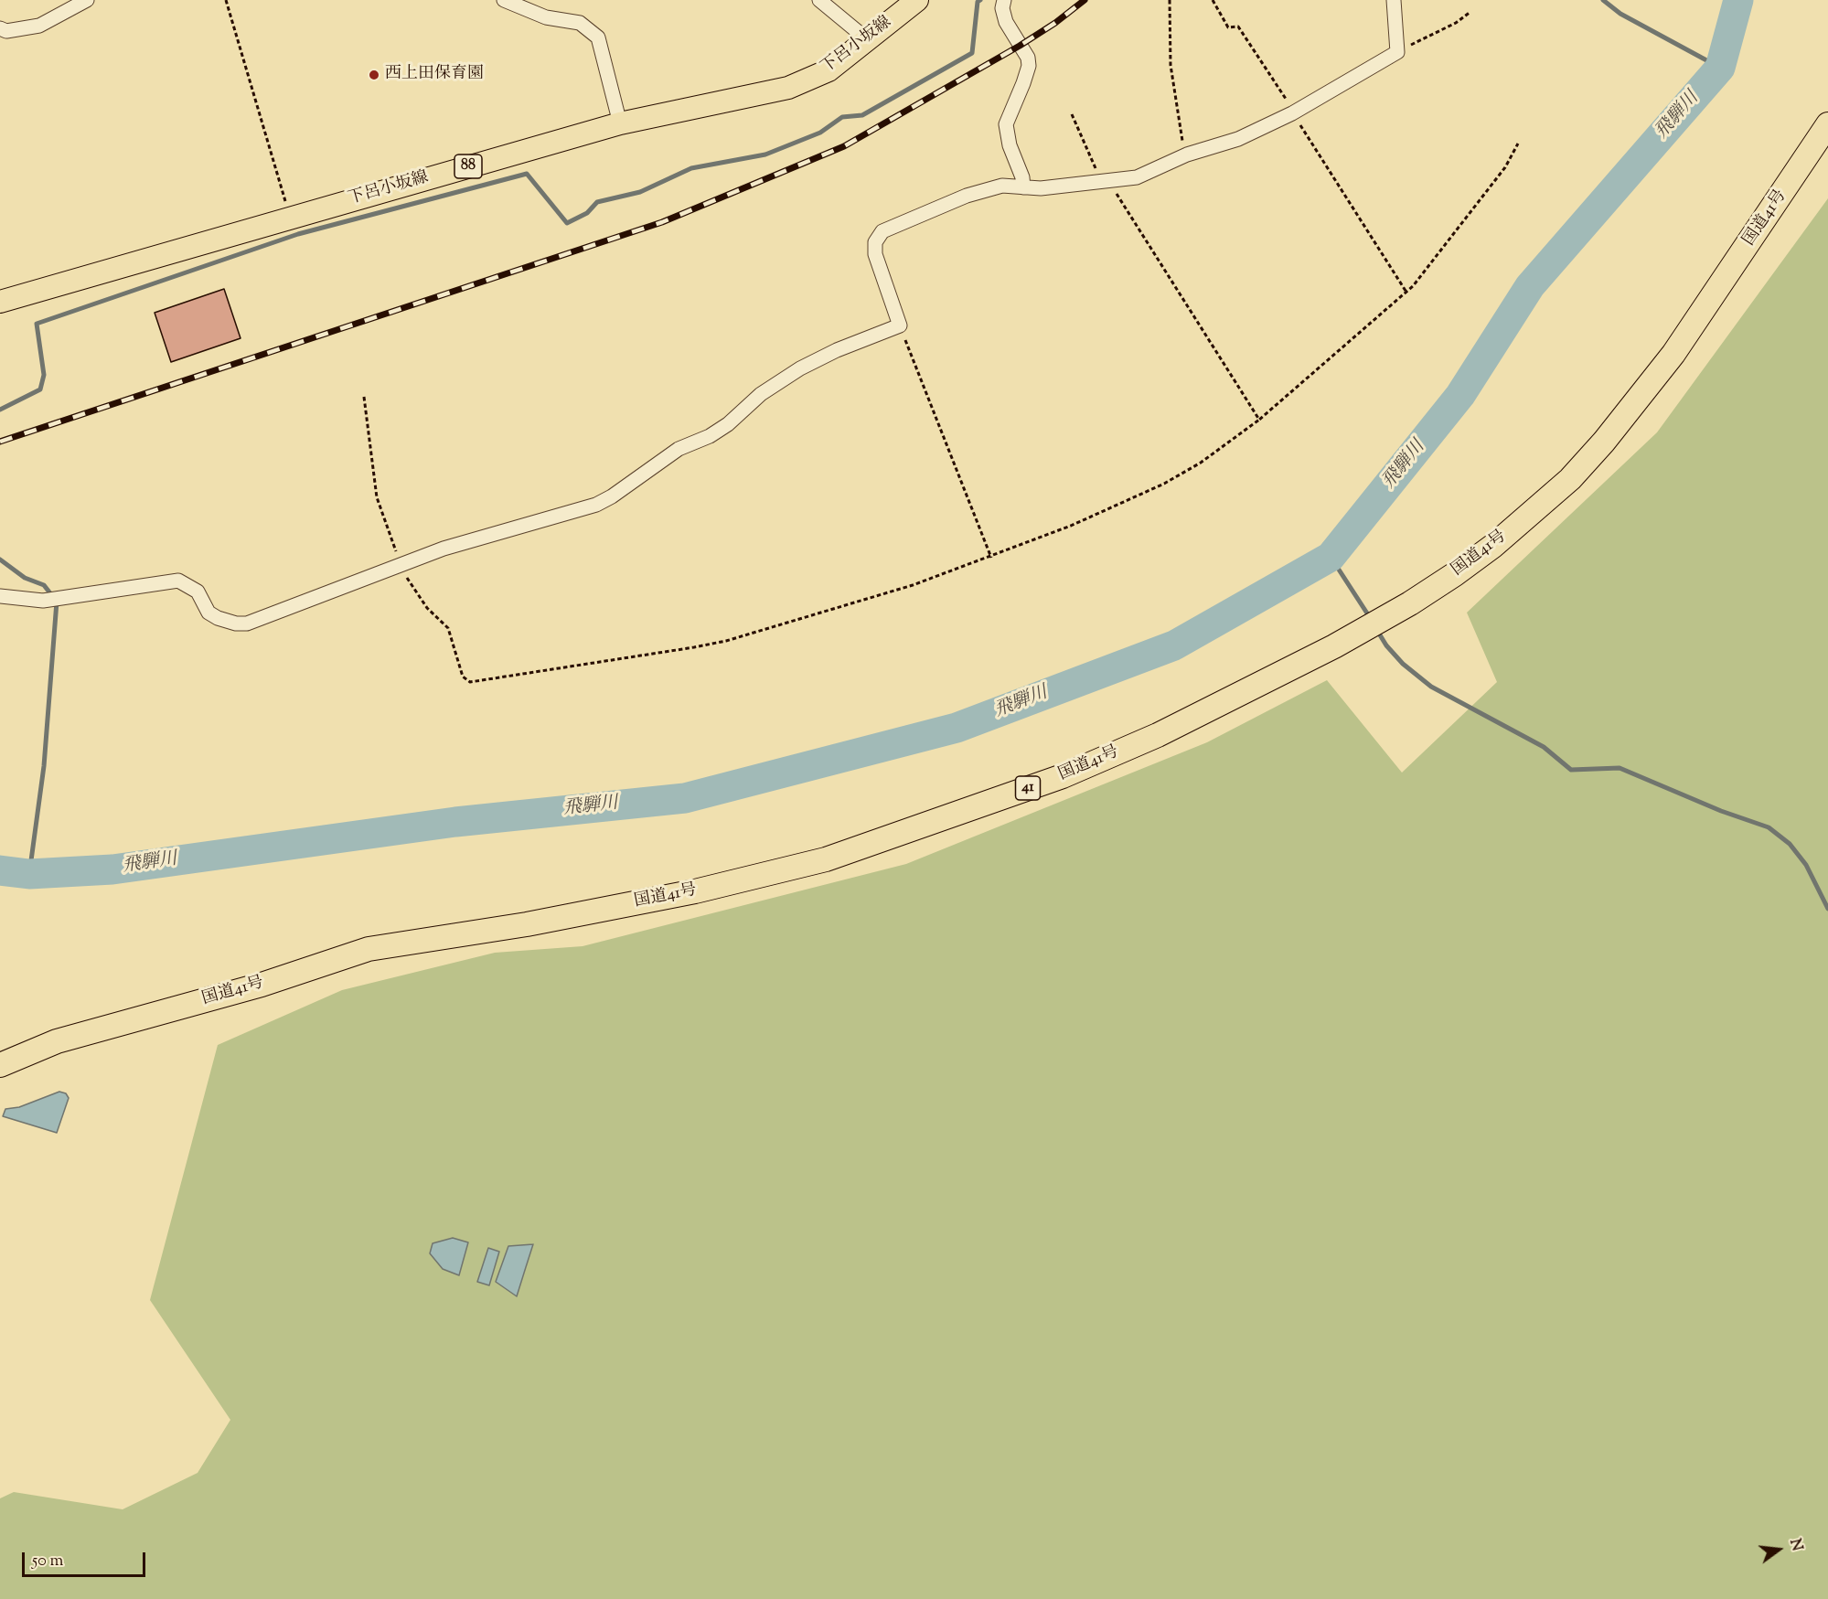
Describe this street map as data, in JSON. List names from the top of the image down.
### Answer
{
  "streets": {
    "highway": ["国道41号", "41"],
    "main road": ["下呂小坂線", "88"]
  },
  "water": ["飛騨川"],
  "places": ["西上田保育園"],
  "scale_bar": "50 m",
  "north": "right"
}
